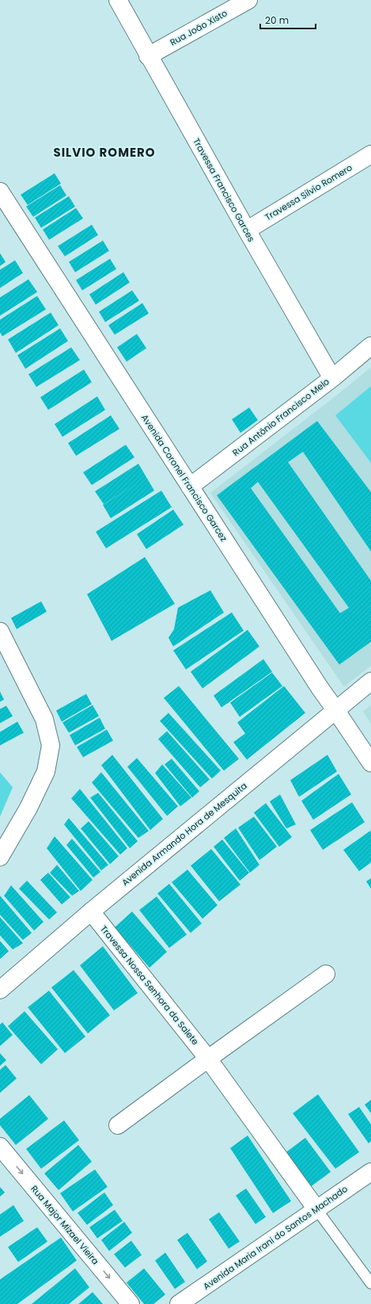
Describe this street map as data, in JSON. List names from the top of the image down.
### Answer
{
  "streets": {
    "street": [
      "Rua João Xisto",
      "Travessa Francisco Garces",
      "Travessa Silvio Romero",
      "Rua Antônio Francisco Melo",
      "Avenida Coronel Francisco Garcez",
      "Avenida Armando Hora de Mesquita",
      "Travessa Nossa Senhora da Salete",
      "Rua Major Mizael Vieira",
      "Avenida Maria Irani do Santos Machado"
    ]
  },
  "crossings": [
    ["Rua João Xisto", "Travessa Francisco Garces"],
    ["Travessa Francisco Garces", "Travessa Silvio Romero"],
    ["Travessa Francisco Garces", "Rua Antônio Francisco Melo"],
    ["Rua Antônio Francisco Melo", "Avenida Coronel Francisco Garcez"],
    ["Avenida Coronel Francisco Garcez", "Avenida Armando Hora de Mesquita"],
    ["Avenida Armando Hora de Mesquita", "Travessa Nossa Senhora da Salete"],
    ["Travessa Nossa Senhora da Salete", "Avenida Maria Irani do Santos Machado"]
  ],
  "one_way": ["Rua Major Mizael Vieira"],
  "districts": ["SILVIO ROMERO"],
  "scale_bar": "20 m"
}
